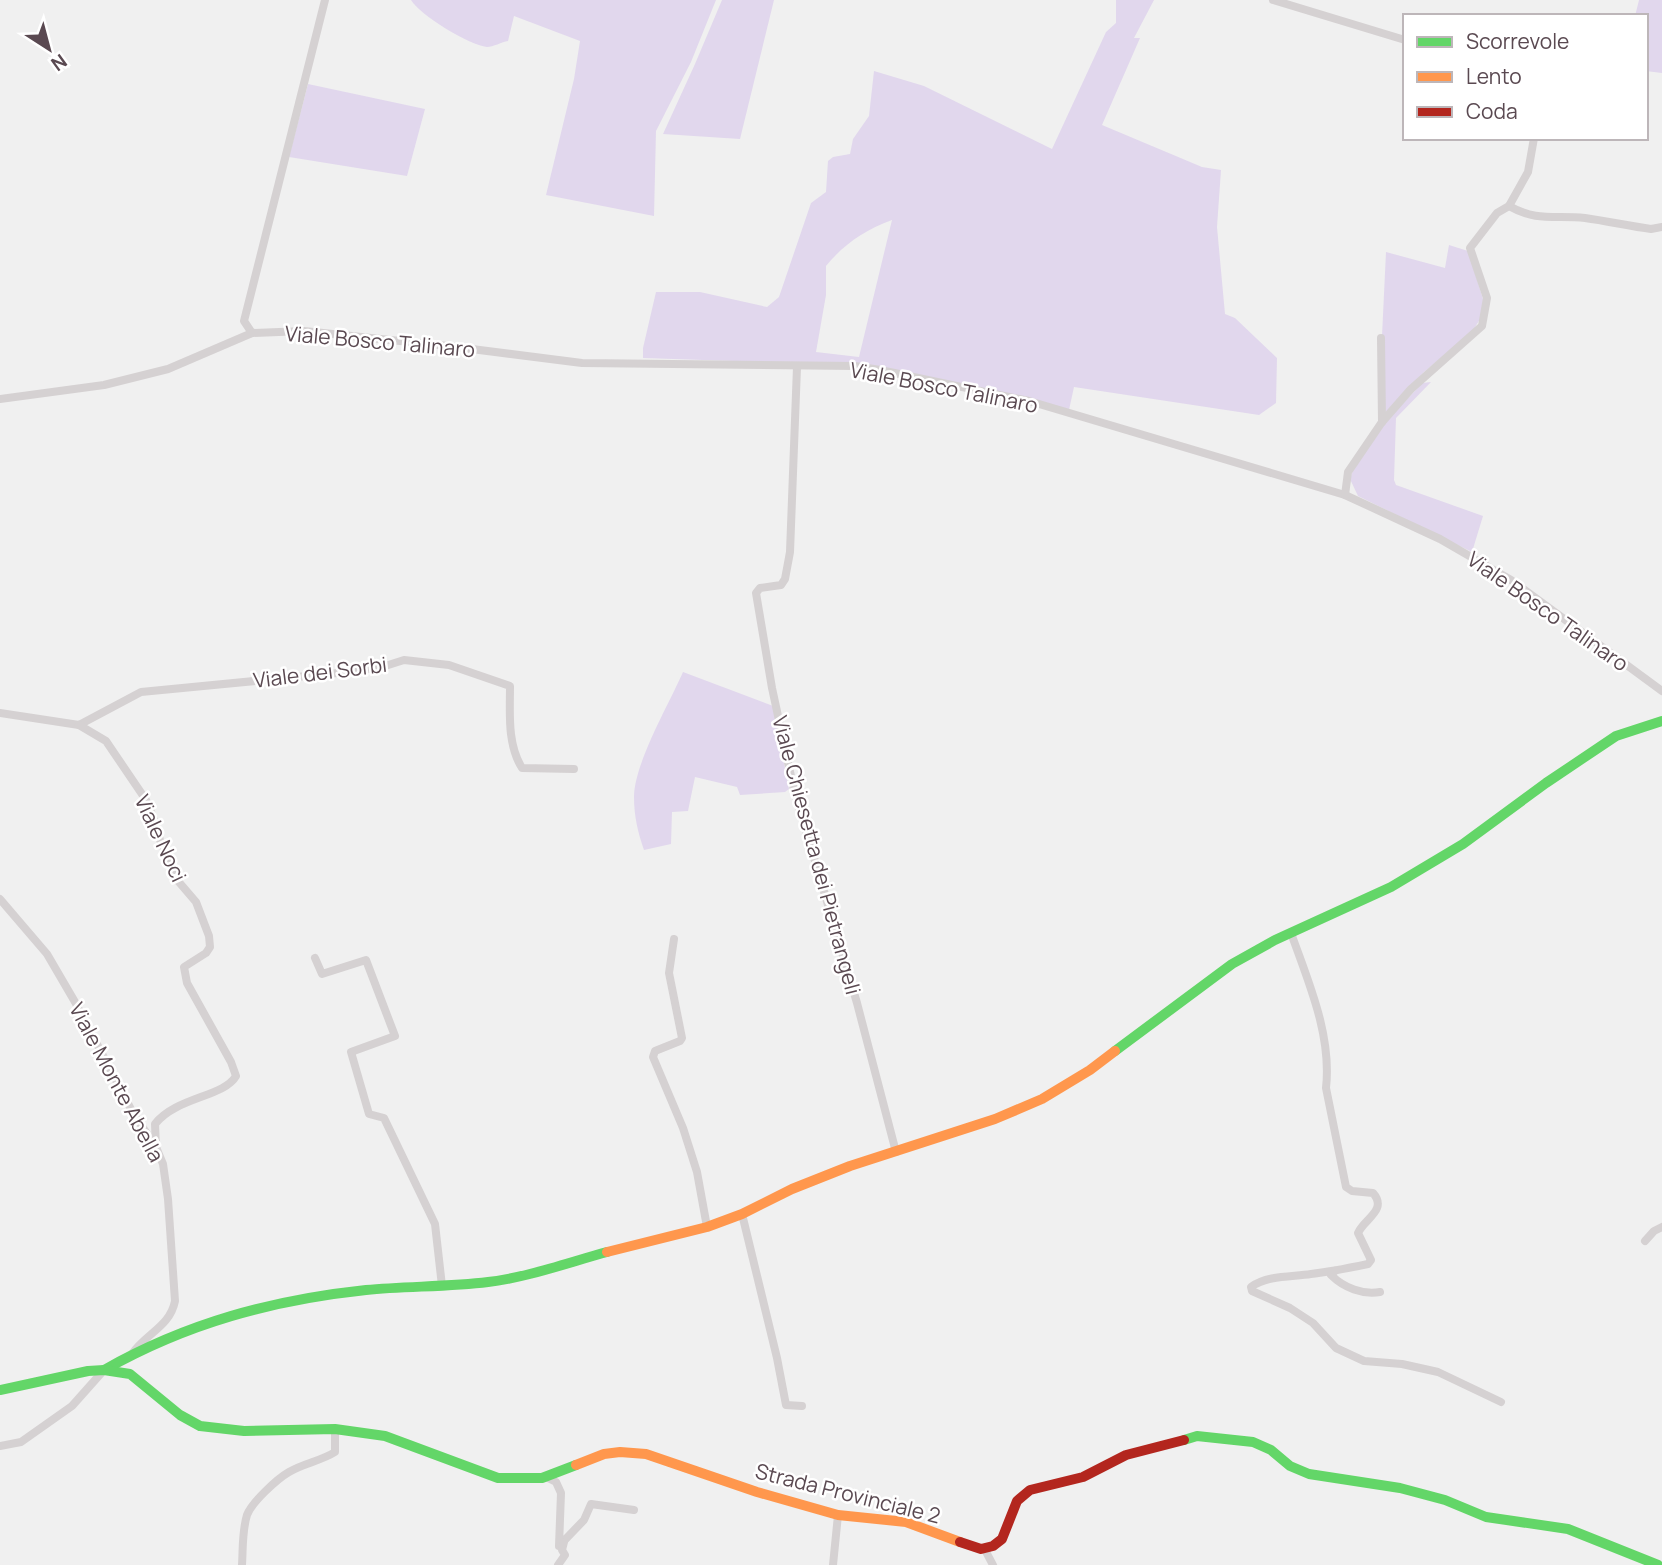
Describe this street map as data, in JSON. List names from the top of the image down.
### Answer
{
  "streets": {
    "street": [
      "Viale Bosco Talinaro",
      "Viale dei Sorbi",
      "Viale Noci",
      "Viale Chiesetta dei Pietrangeli",
      "Viale Monte Abella",
      "Strada Provinciale 2"
    ]
  },
  "crossings": [
    ["Viale Bosco Talinaro", "Viale Chiesetta dei Pietrangeli"],
    ["Viale dei Sorbi", "Viale Noci"],
    ["Viale Noci", "Viale Monte Abella"]
  ],
  "legend": ["Scorrevole", "Lento", "Coda"],
  "north": "bottom right"
}
